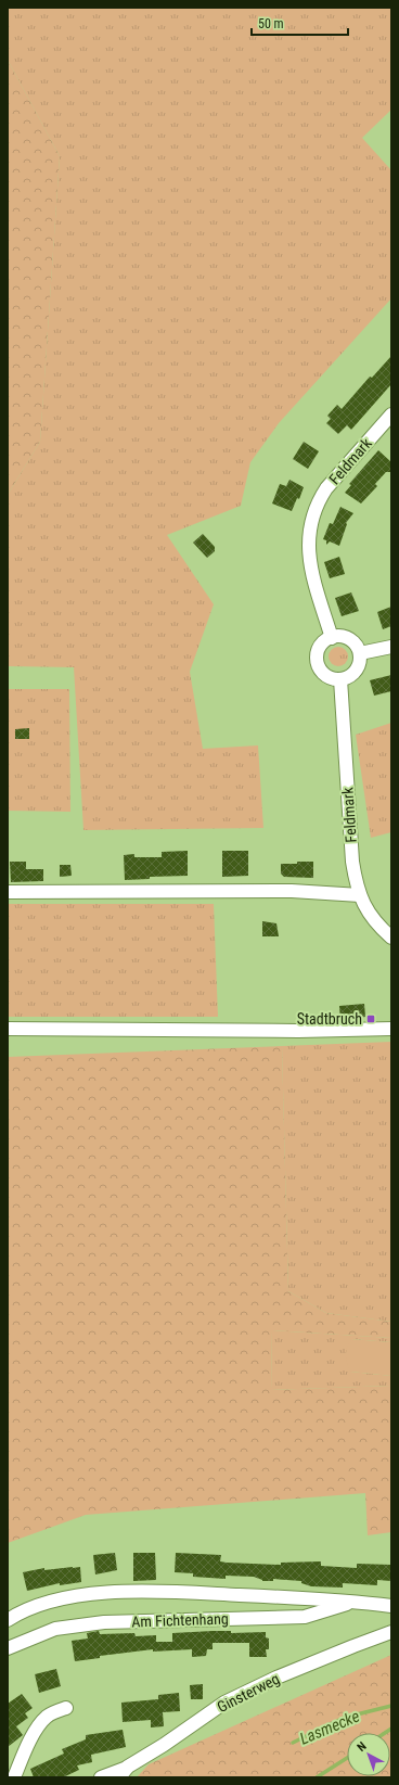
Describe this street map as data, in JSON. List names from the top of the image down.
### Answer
{
  "streets": {
    "street": ["Feldmark", "Am Fichtenhang", "Ginsterweg"]
  },
  "water": ["Lasmecke"],
  "places": {
    "transit": ["Stadtbruch"]
  },
  "scale_bar": "50 m",
  "north": "top left"
}
